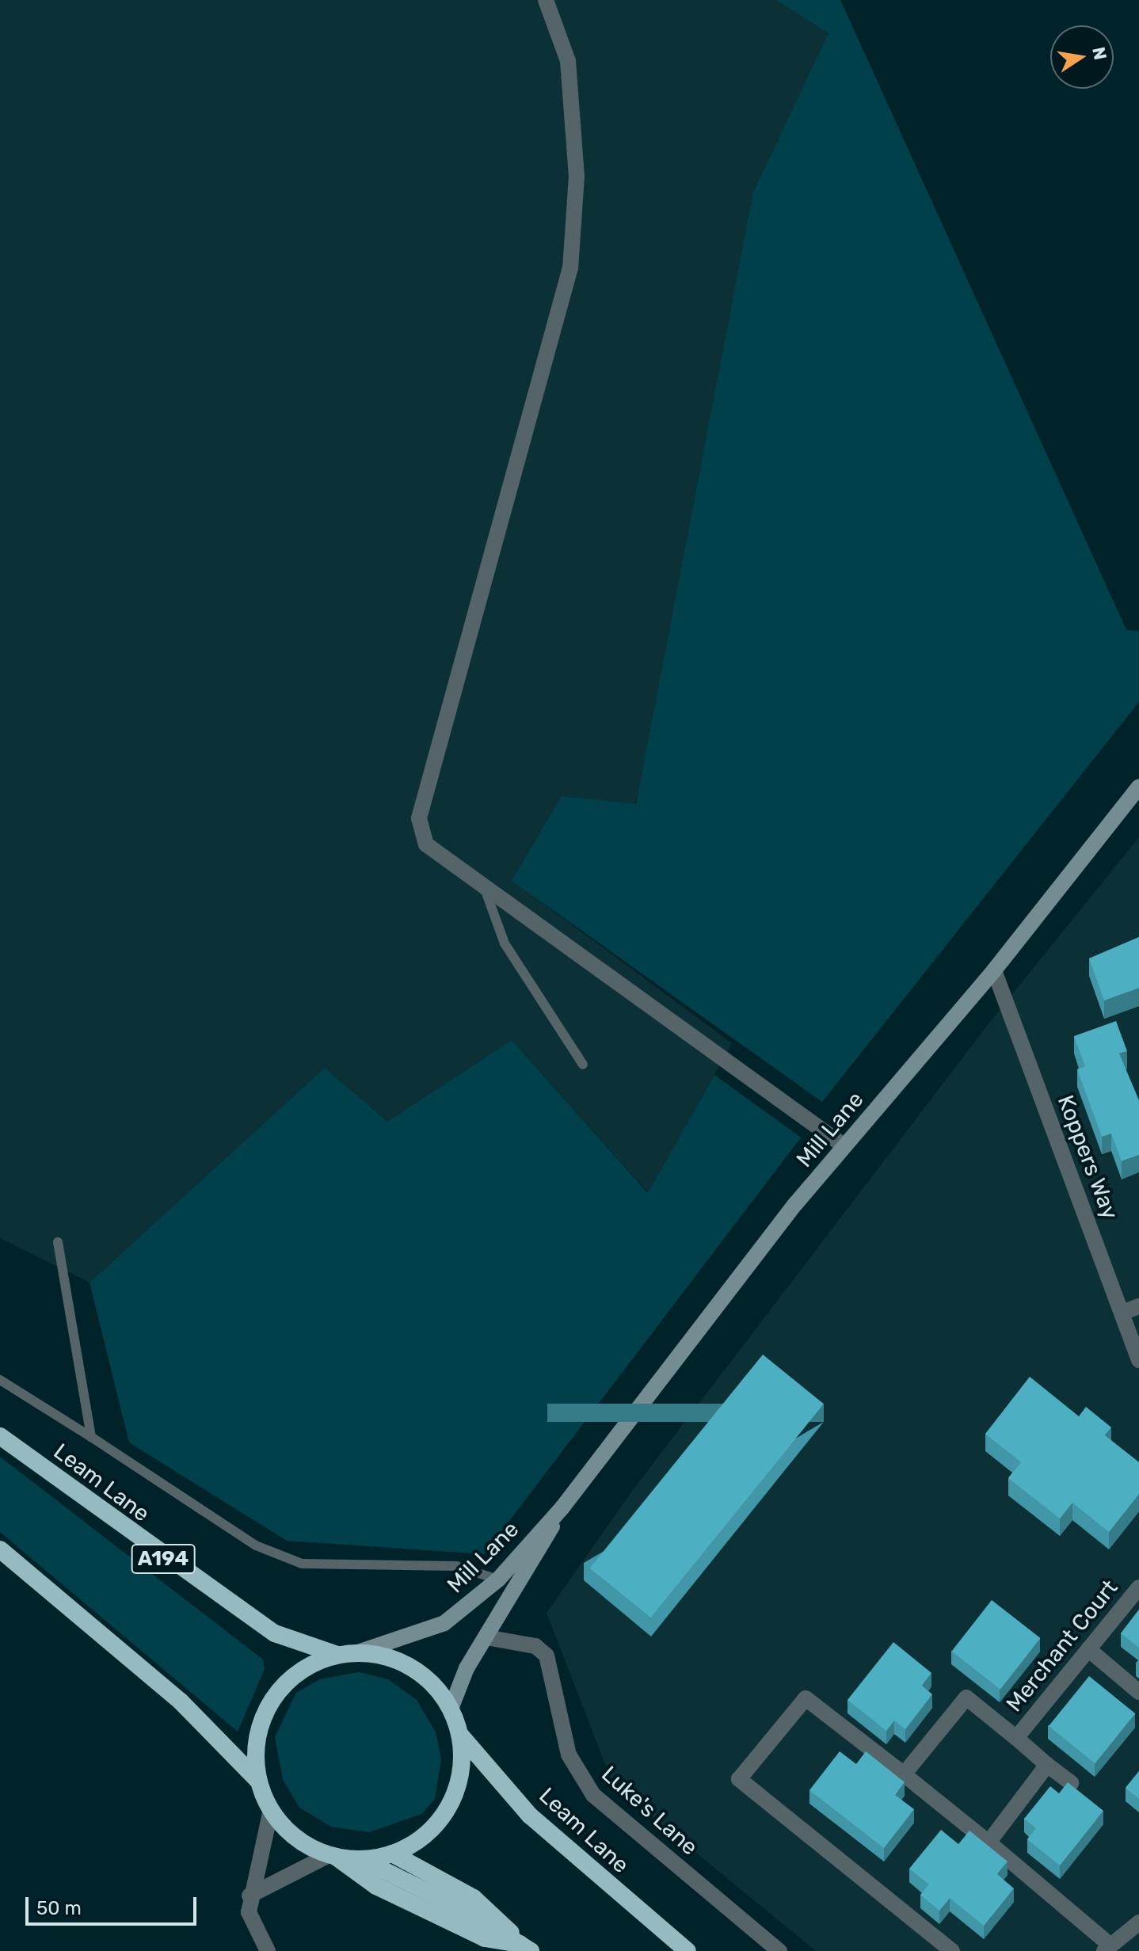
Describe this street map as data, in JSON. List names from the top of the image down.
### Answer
{
  "streets": {
    "highway": ["Leam Lane", "A194"],
    "main road": ["Mill Lane"],
    "street": ["Koppers Way", "Merchant Court", "Luke's Lane"]
  },
  "crossings": [
    ["Mill Lane", "Koppers Way"],
    ["Mill Lane", "Leam Lane"],
    ["Mill Lane", "Luke's Lane"]
  ],
  "scale_bar": "50 m",
  "north": "right"
}
